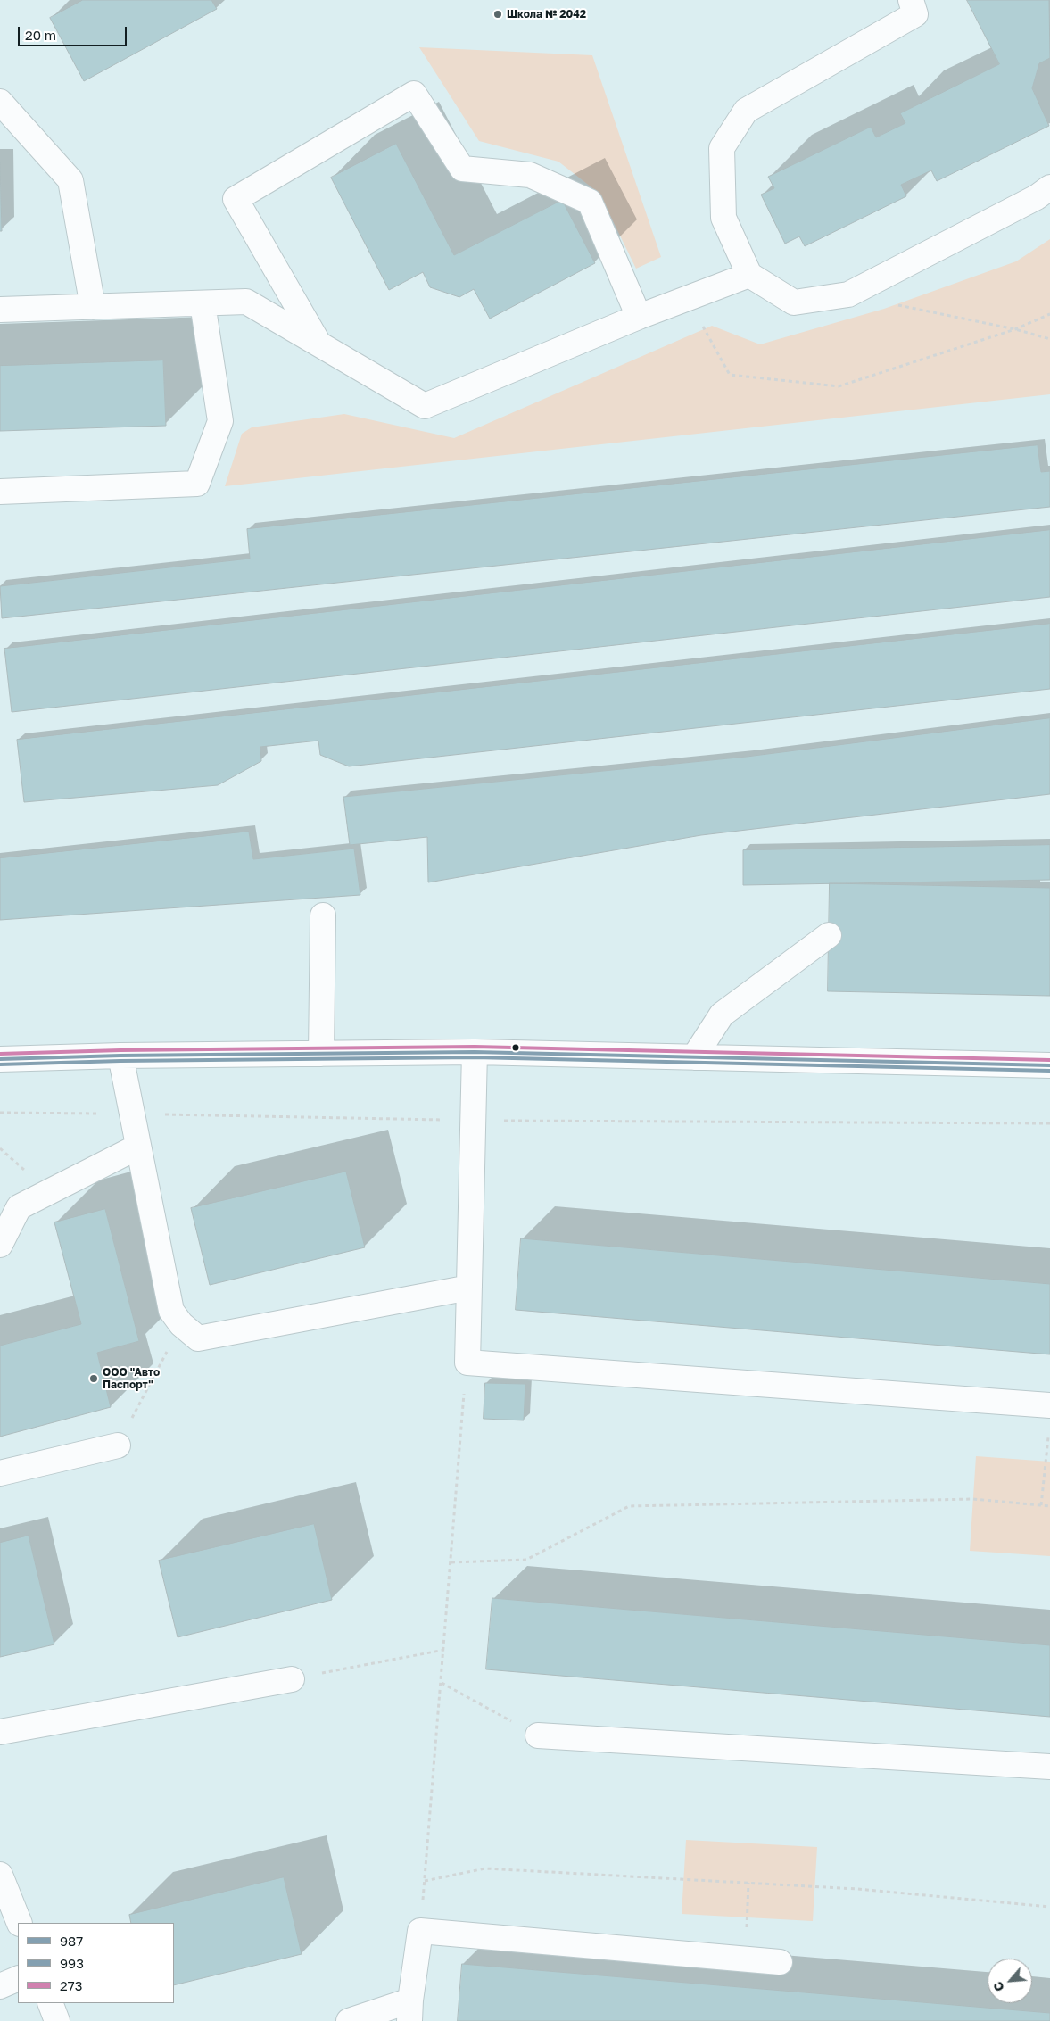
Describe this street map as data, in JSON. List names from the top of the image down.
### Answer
{
  "places": ["Школа № 2042", "ООО \"Авто Паспорт\""],
  "lines": ["transit line 273", "transit line 987", "transit line 993"],
  "legend": ["987", "993", "273"],
  "scale_bar": "20 m",
  "north": "bottom left"
}
